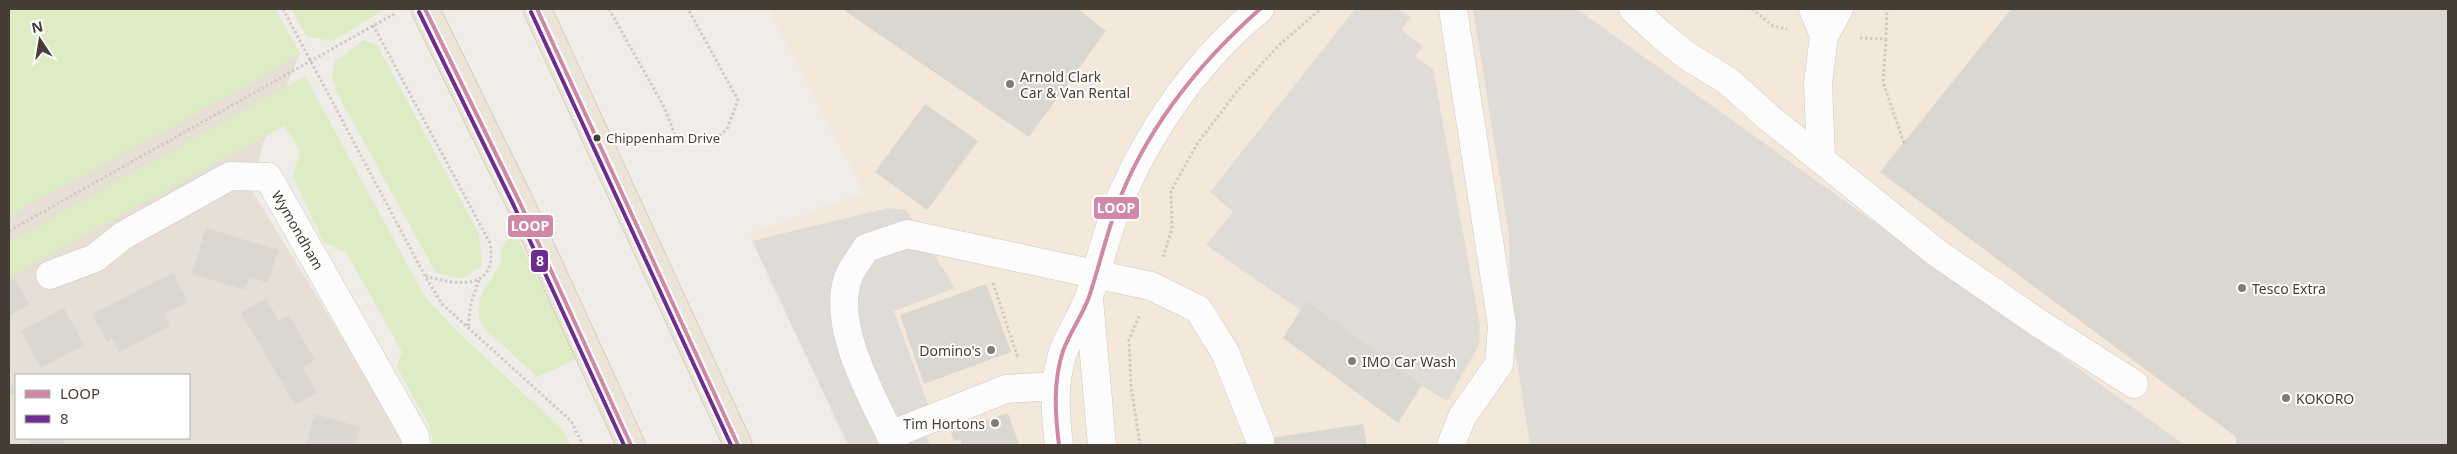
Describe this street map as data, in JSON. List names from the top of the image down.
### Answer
{
  "streets": {
    "street": ["Wymondham"]
  },
  "places": [
    "Arnold Clark Car & Van Rental",
    "Chippenham Drive",
    "Tesco Extra",
    "Domino's",
    "IMO Car Wash",
    "KOKORO",
    "Tim Hortons"
  ],
  "lines": ["transit line LOOP", "transit line 8"],
  "legend": ["LOOP", "8"],
  "north": "top"
}
